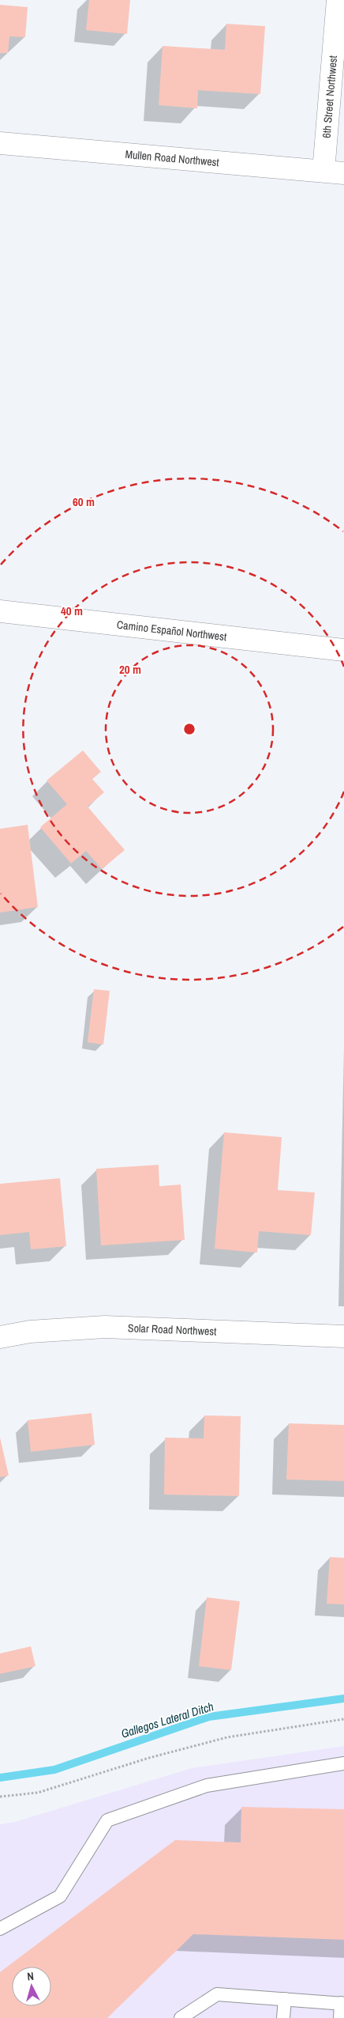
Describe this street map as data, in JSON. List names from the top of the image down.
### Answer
{
  "streets": {
    "street": [
      "6th Street Northwest",
      "Mullen Road Northwest",
      "Camino Español Northwest",
      "Solar Road Northwest"
    ]
  },
  "crossings": [
    ["6th Street Northwest", "Mullen Road Northwest"]
  ],
  "water": ["Gallegos Lateral Ditch"],
  "north": "top",
  "rings": ["60 m", "40 m", "20 m"]
}
